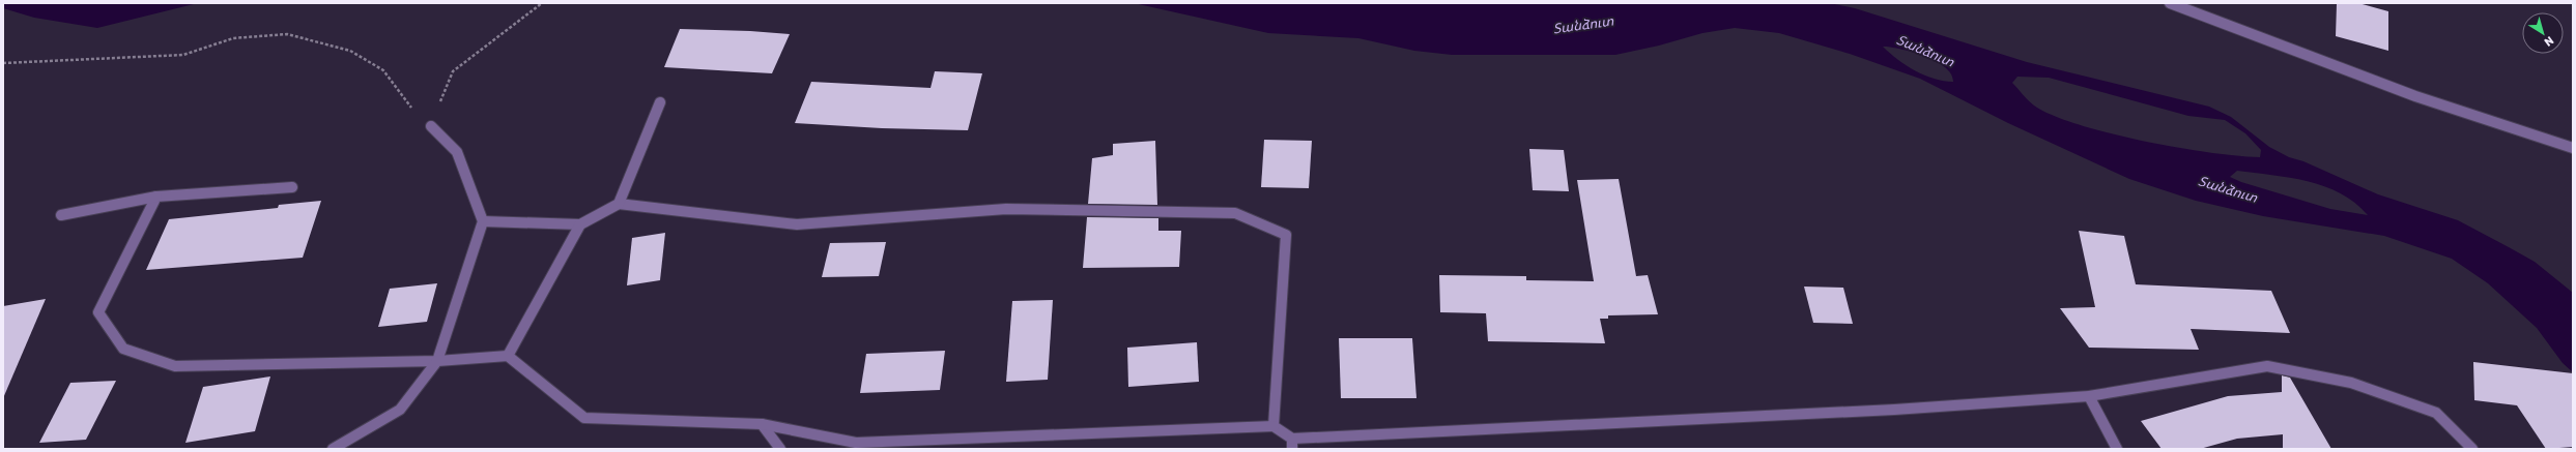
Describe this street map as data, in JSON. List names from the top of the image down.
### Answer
{
  "water": ["Տանձուտ"],
  "north": "bottom right"
}
